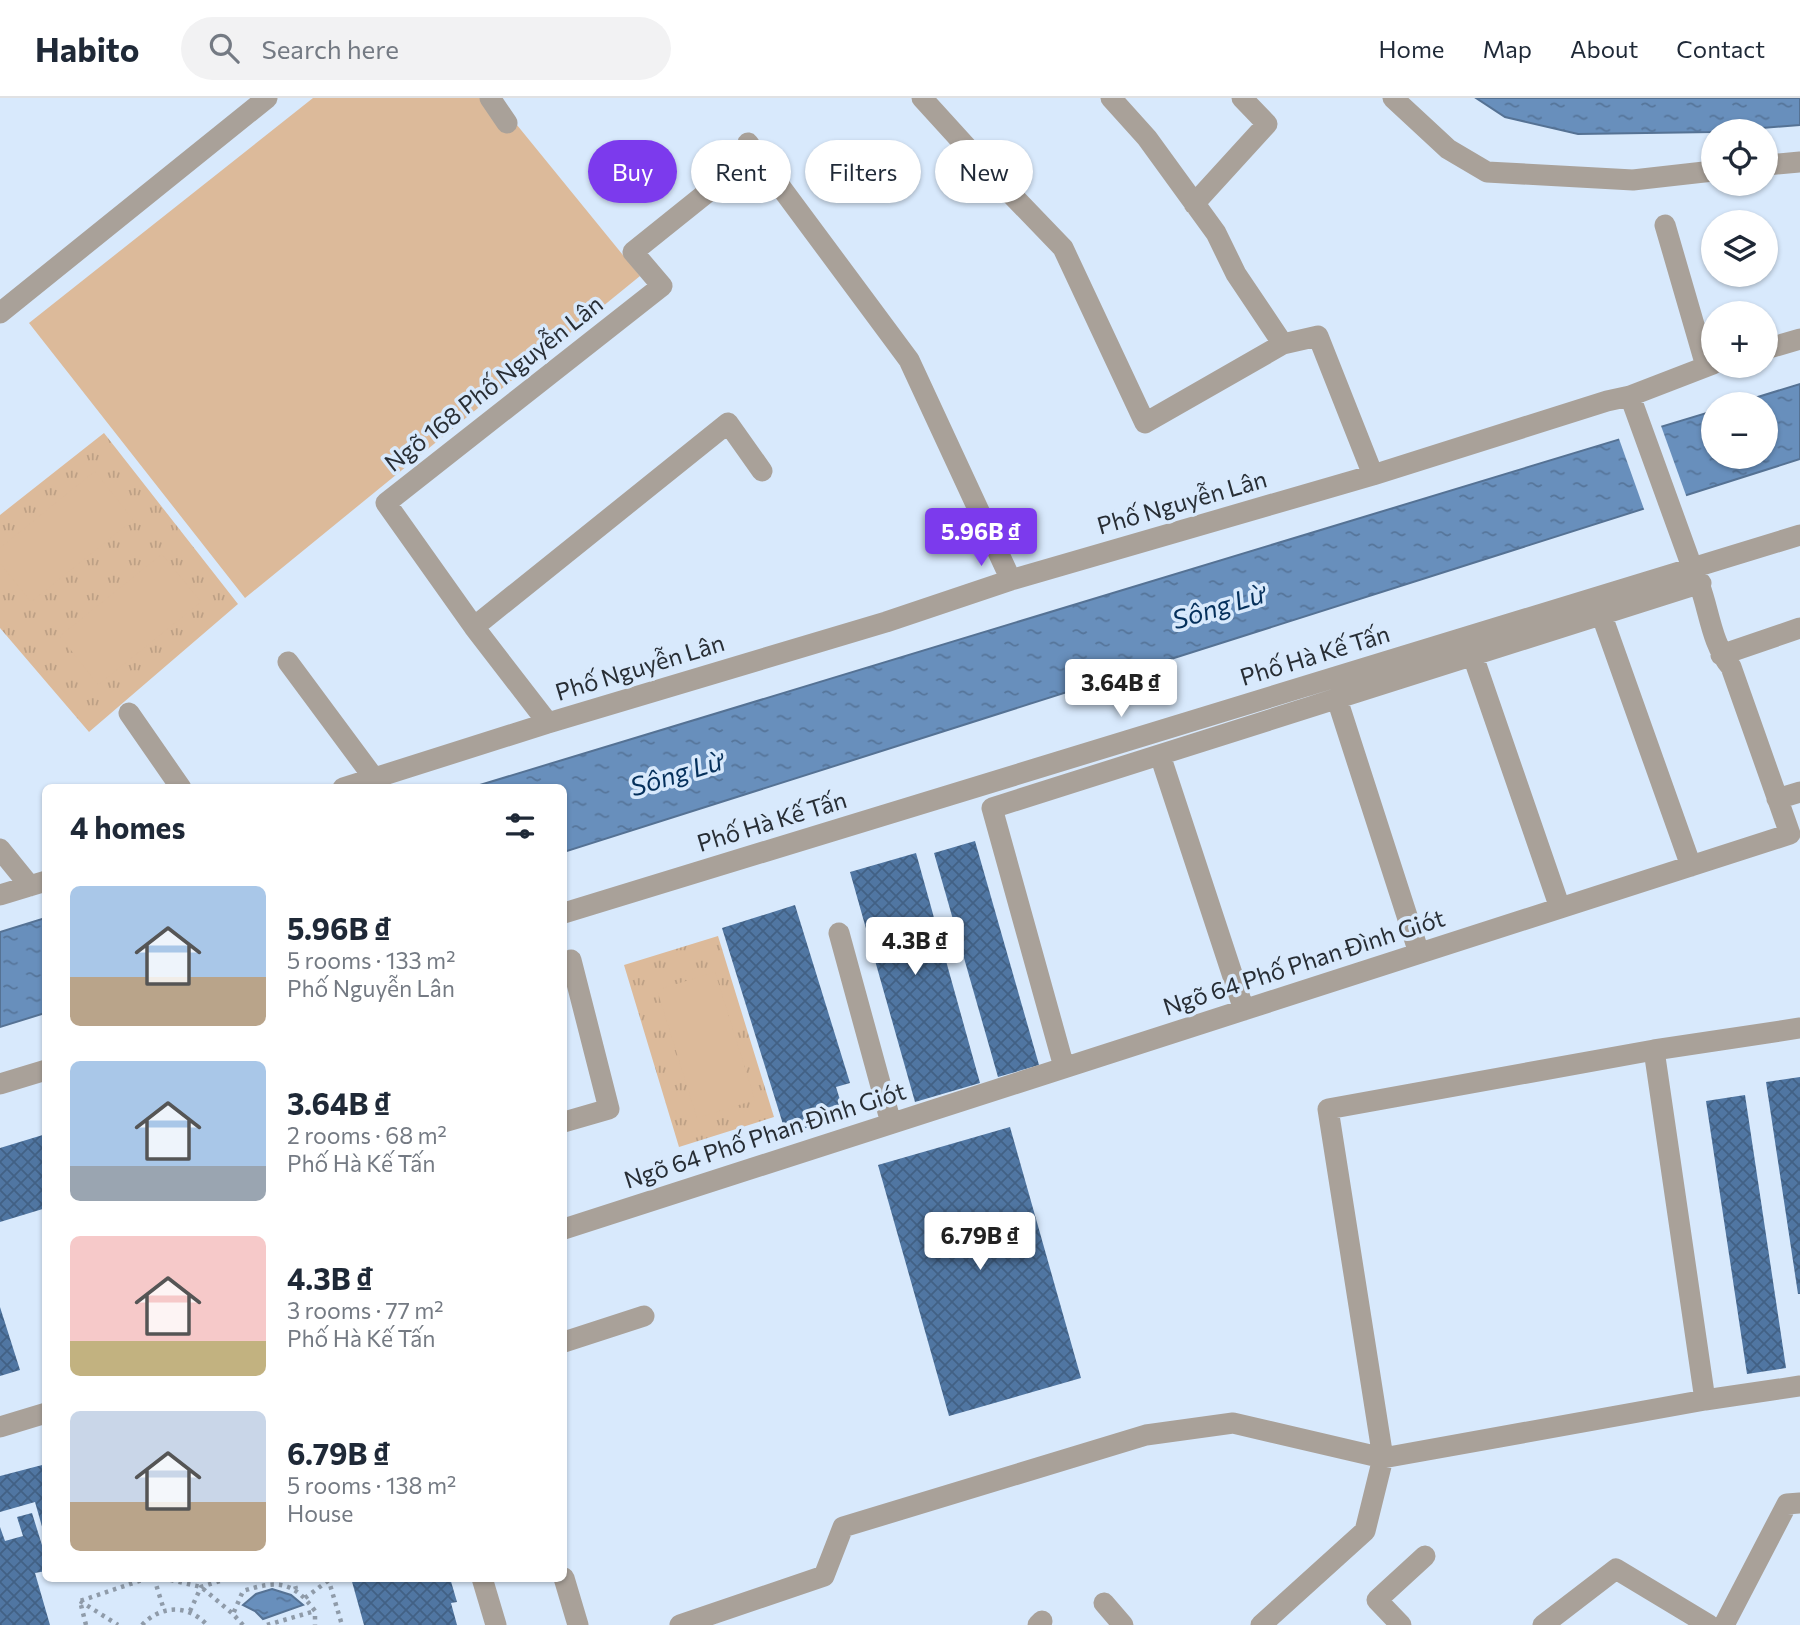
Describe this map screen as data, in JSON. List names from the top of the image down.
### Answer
{
  "streets": {
    "street": [
      "Ngõ 168 Phố Nguyễn Lân",
      "Phố Nguyễn Lân",
      "Phố Hà Kế Tấn",
      "Ngõ 64 Phố Phan Đình Giót"
    ]
  },
  "crossings": [
    ["Ngõ 168 Phố Nguyễn Lân", "Phố Nguyễn Lân"],
    ["Phố Nguyễn Lân", "Ngõ 64 Phố Phan Đình Giót"],
    ["Phố Hà Kế Tấn", "Ngõ 64 Phố Phan Đình Giót"]
  ],
  "water": ["Sông Lừ"],
  "page": {
    "header": "Habito",
    "search": "Search here",
    "nav": [
      "Home",
      "Map",
      "About",
      "Contact"
    ],
    "map_buttons": ["+", "−"],
    "chip": [
      "Buy",
      "Rent",
      "Filters",
      "New"
    ],
    "price": [
      "5.96B ₫",
      "3.64B ₫",
      "4.3B ₫",
      "6.79B ₫"
    ],
    "heading": "4 homes",
    "list": [
      {
        "name": "5.96B ₫",
        "note": "5 rooms · 133 m² · Phố Nguyễn Lân"
      },
      {
        "name": "3.64B ₫",
        "note": "2 rooms · 68 m² · Phố Hà Kế Tấn"
      },
      {
        "name": "4.3B ₫",
        "note": "3 rooms · 77 m² · Phố Hà Kế Tấn"
      },
      {
        "name": "6.79B ₫",
        "note": "5 rooms · 138 m² · House"
      }
    ]
  }
}
